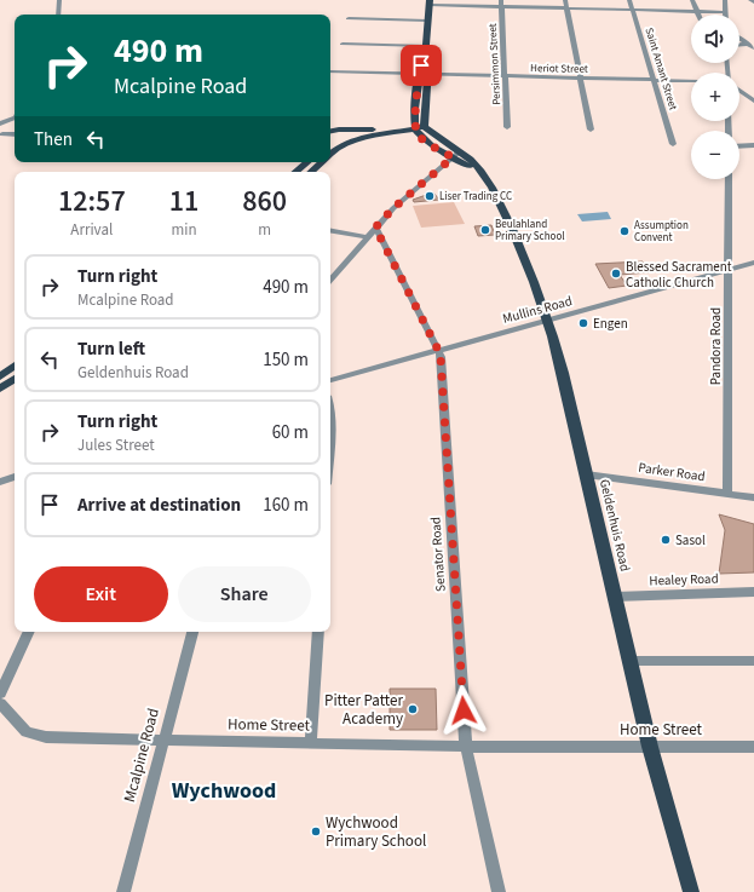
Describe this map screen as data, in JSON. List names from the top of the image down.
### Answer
{
  "streets": {
    "main road": ["Geldenhuis Road"],
    "street": [
      "Persimmon Street",
      "Heriot Street",
      "Saint Amant Street",
      "Mullins Road",
      "Pandora Road",
      "Parker Road",
      "Senator Road",
      "Healey Road",
      "Home Street",
      "Mcalpine Road"
    ]
  },
  "crossings": [
    ["Persimmon Street", "Heriot Street"],
    ["Heriot Street", "Saint Amant Street"],
    ["Mullins Road", "Pandora Road"],
    ["Mullins Road", "Geldenhuis Road"],
    ["Mullins Road", "Senator Road"],
    ["Pandora Road", "Parker Road"],
    ["Parker Road", "Geldenhuis Road"],
    ["Geldenhuis Road", "Healey Road"],
    ["Geldenhuis Road", "Home Street"],
    ["Senator Road", "Home Street"],
    ["Home Street", "Mcalpine Road"]
  ],
  "districts": ["Wychwood"],
  "places": [
    "Liser Trading CC",
    "Beulahland Primary School",
    "Assumption Convent",
    "Blessed Sacrament Catholic Church",
    "Engen",
    "Sasol",
    "Pitter Patter Academy",
    "Wychwood Primary School"
  ],
  "page": {
    "map_buttons": ["+", "−"],
    "turn": ["490 m", "Mcalpine Road"],
    "then": "Then",
    "eta": [
      "12:57",
      "Arrival",
      "11",
      "min",
      "860",
      "m"
    ],
    "list": [
      {
        "name": "Turn right",
        "note": "Mcalpine Road",
        "value": "490 m"
      },
      {
        "name": "Turn left",
        "note": "Geldenhuis Road",
        "value": "150 m"
      },
      {
        "name": "Turn right",
        "note": "Jules Street",
        "value": "60 m"
      },
      {
        "name": "Arrive at destination",
        "value": "160 m"
      }
    ],
    "buttons": ["Exit", "Share"]
  }
}
